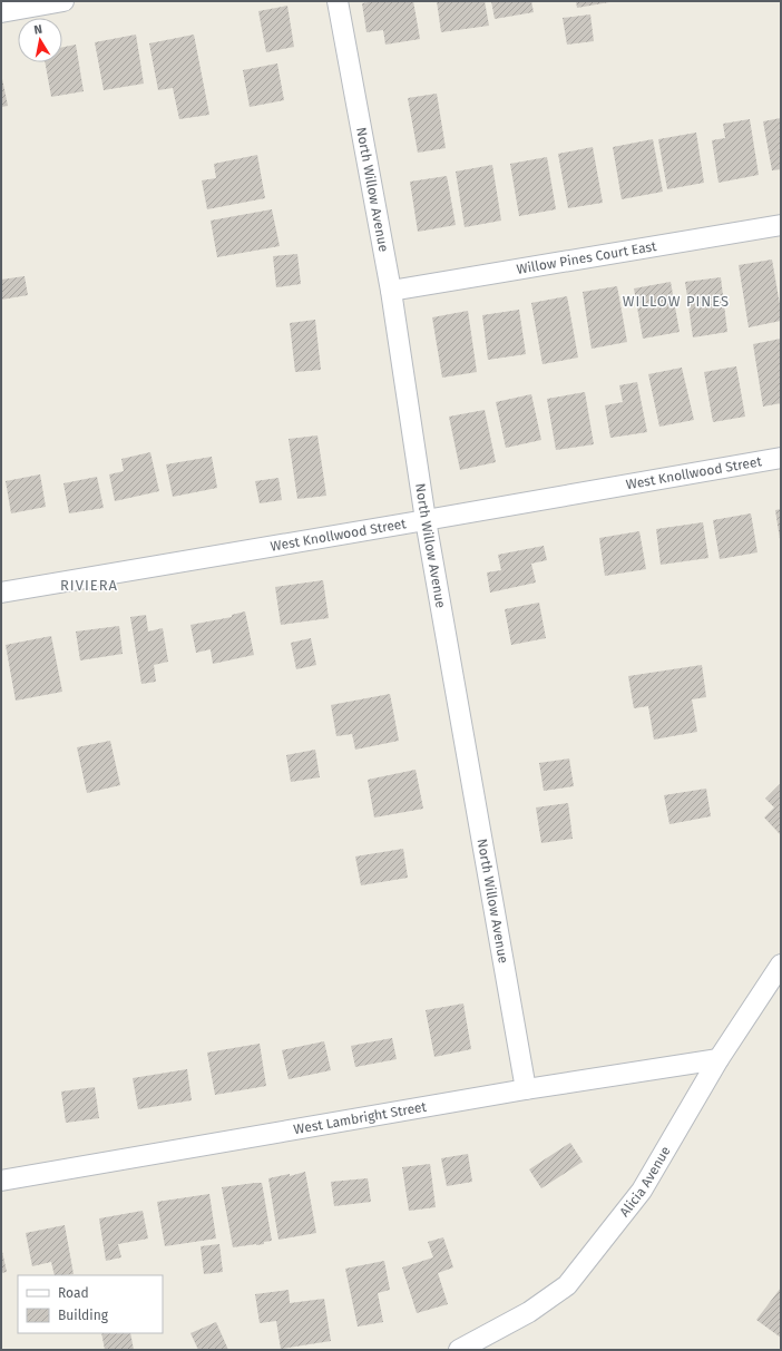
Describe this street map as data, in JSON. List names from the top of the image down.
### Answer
{
  "streets": {
    "street": [
      "North Willow Avenue",
      "Willow Pines Court East",
      "West Knollwood Street",
      "West Lambright Street",
      "Alicia Avenue"
    ]
  },
  "crossings": [
    ["North Willow Avenue", "Willow Pines Court East"],
    ["North Willow Avenue", "West Knollwood Street"],
    ["North Willow Avenue", "West Lambright Street"],
    ["West Lambright Street", "Alicia Avenue"]
  ],
  "districts": ["WILLOW PINES", "RIVIERA"],
  "legend": ["Road", "Building"],
  "north": "top"
}
